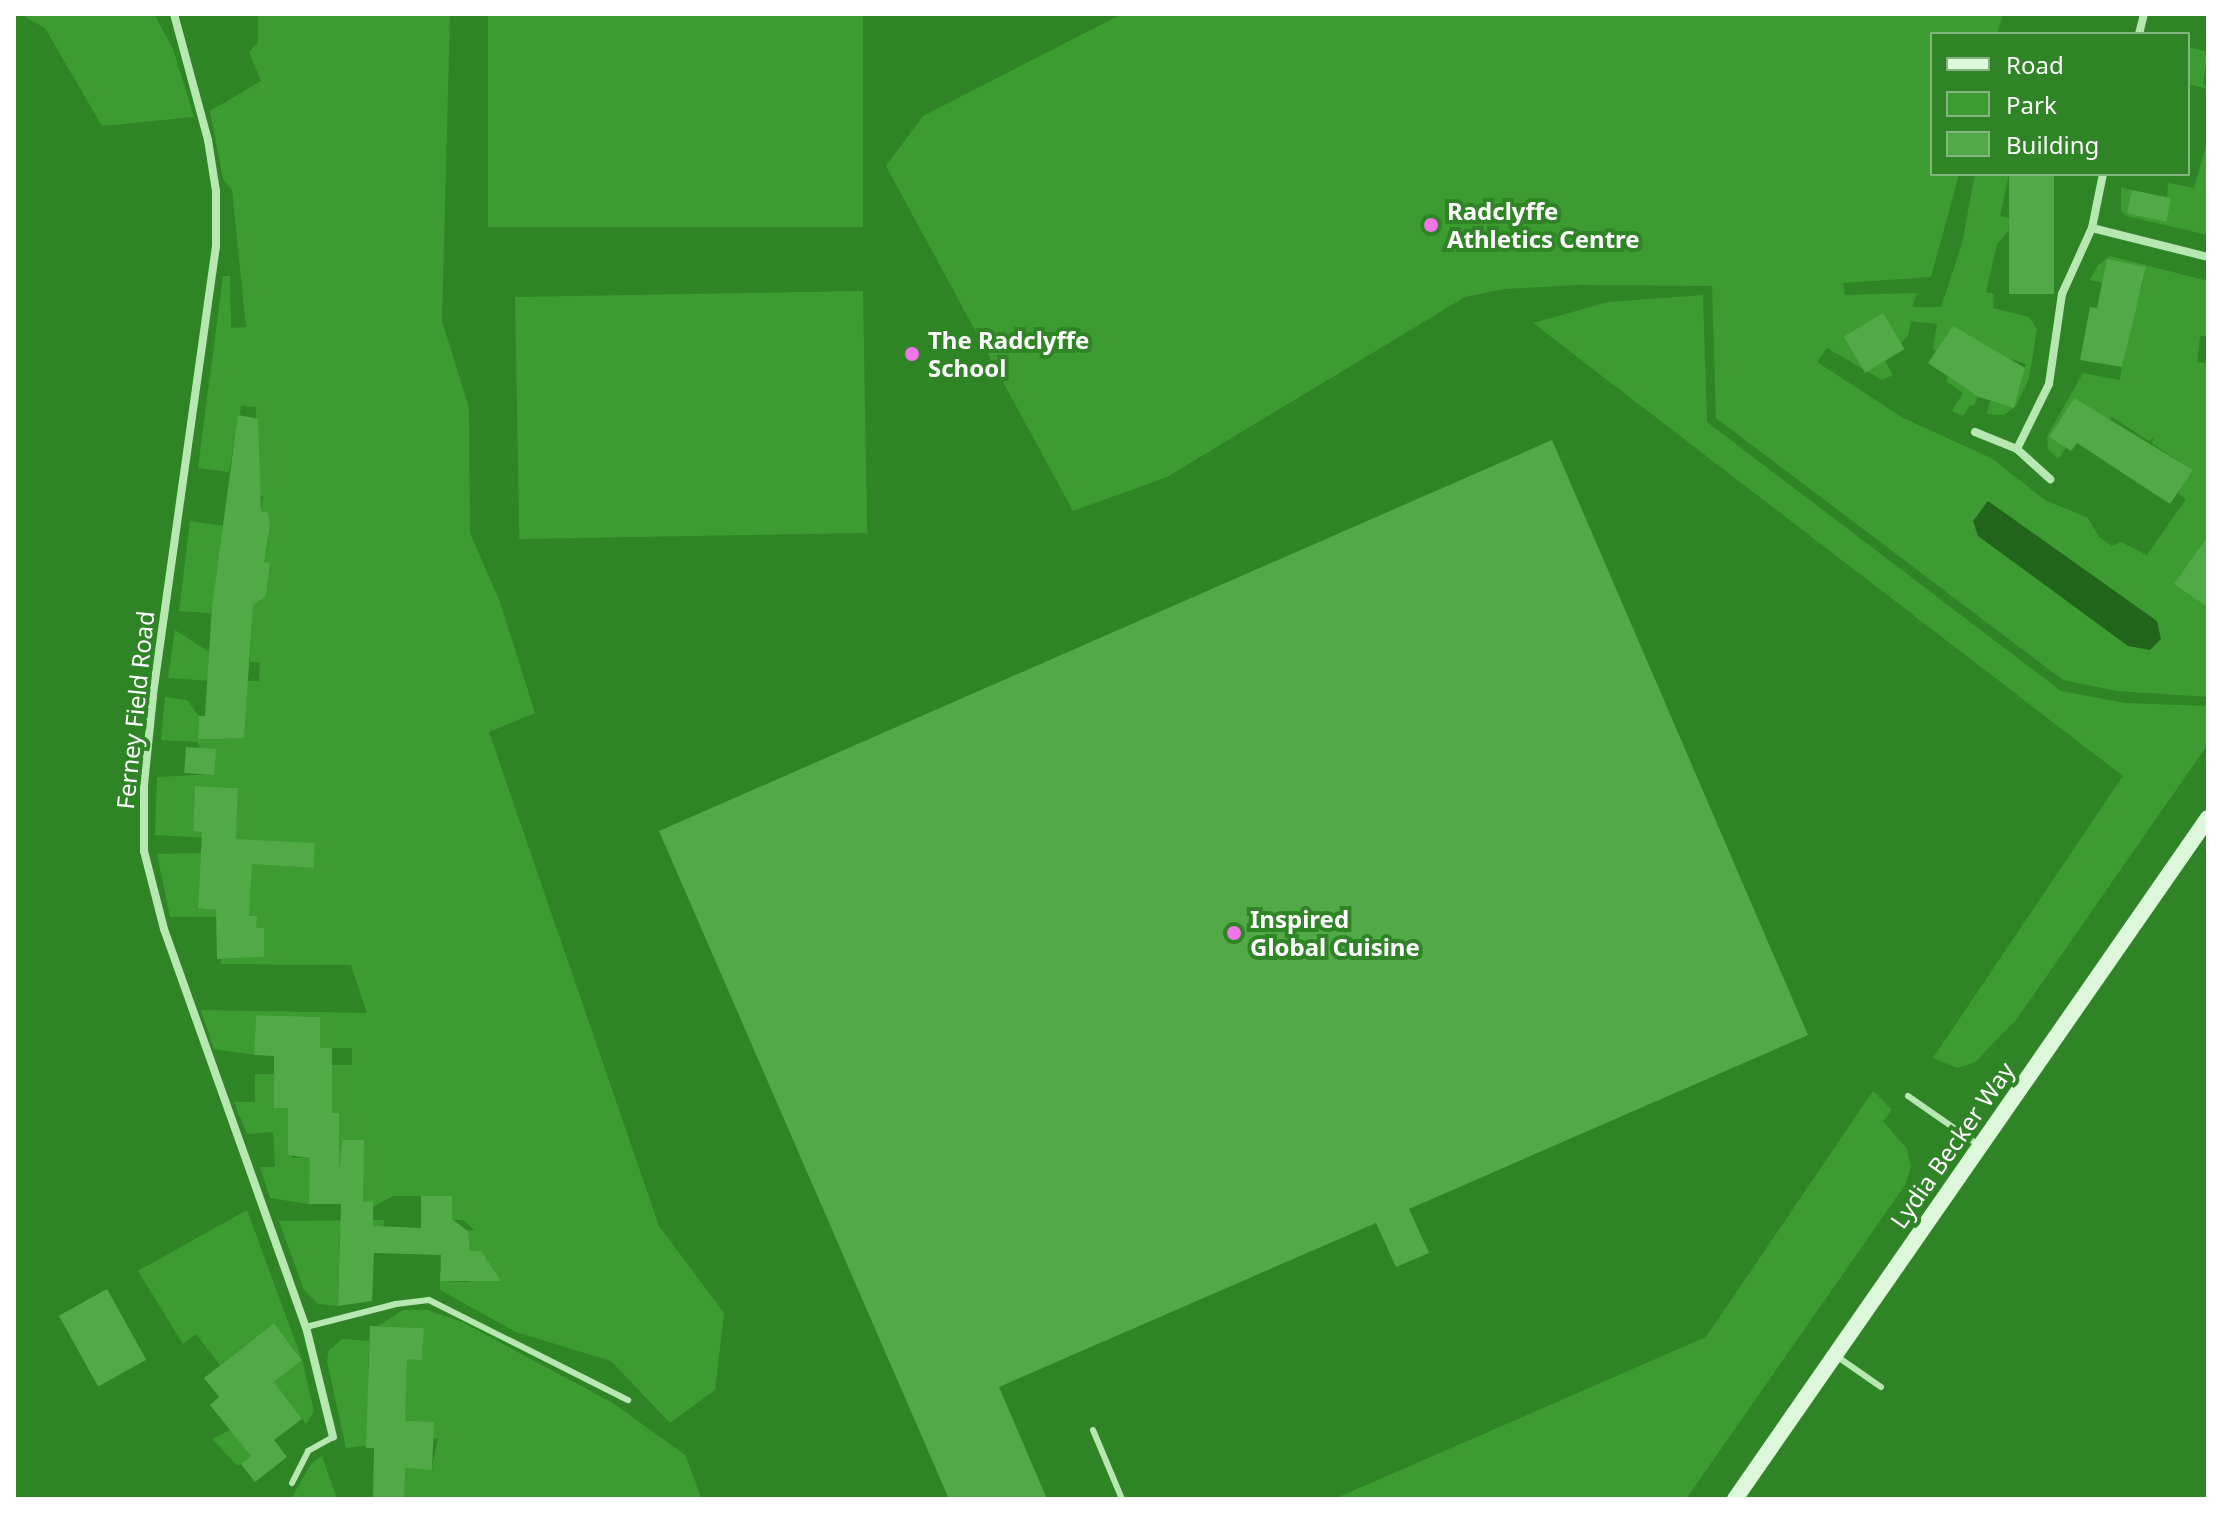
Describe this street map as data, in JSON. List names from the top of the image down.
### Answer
{
  "streets": {
    "street": ["Ferney Field Road", "Lydia Becker Way"]
  },
  "places": ["Radclyffe Athletics Centre", "The Radclyffe School", "Inspired Global Cuisine"],
  "legend": ["Road", "Park", "Building"]
}
